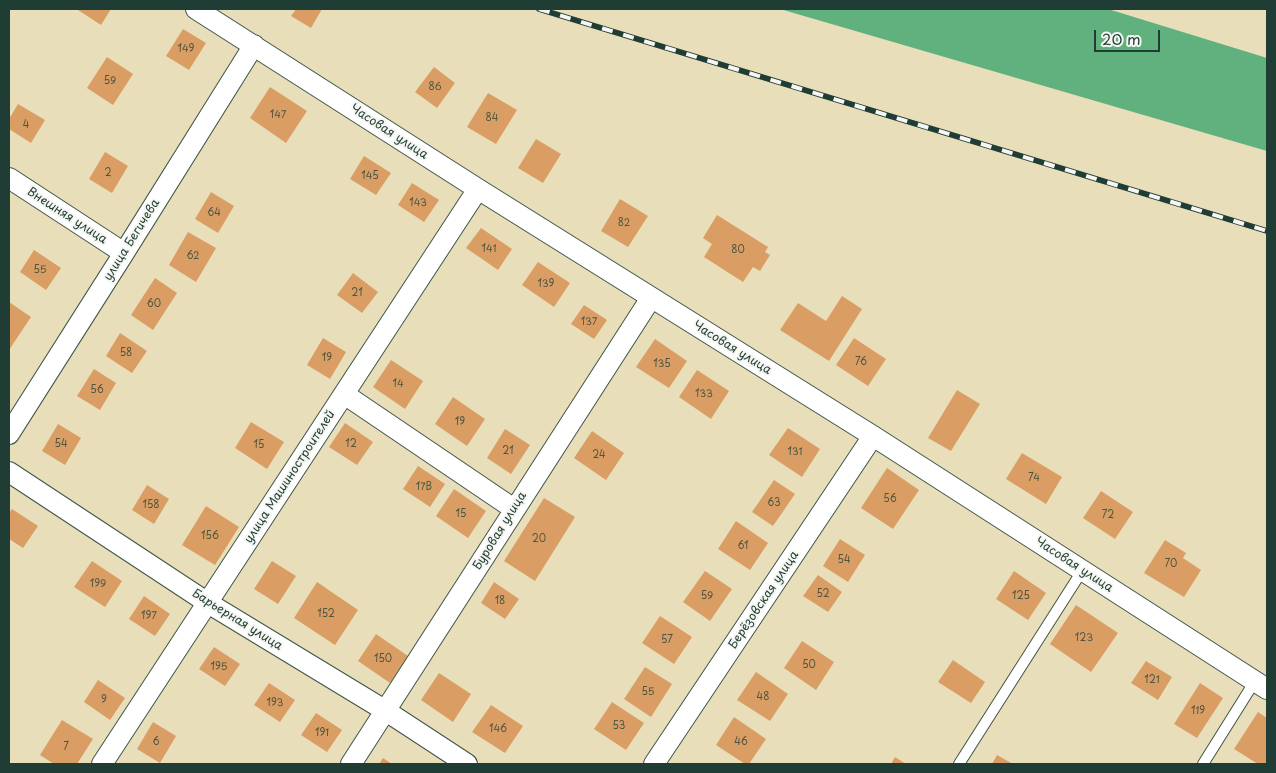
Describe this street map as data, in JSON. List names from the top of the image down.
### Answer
{
  "streets": {
    "street": [
      "Часовая улица",
      "Внешняя улица",
      "улица Бегичева",
      "улица Машиностроителей",
      "Буровая улица",
      "Берёзовская улица",
      "Барьерная улица"
    ]
  },
  "crossings": [
    ["Часовая улица", "улица Бегичева"],
    ["Часовая улица", "улица Машиностроителей"],
    ["Часовая улица", "Буровая улица"],
    ["Часовая улица", "Берёзовская улица"],
    ["Внешняя улица", "улица Бегичева"],
    ["улица Машиностроителей", "Барьерная улица"],
    ["Буровая улица", "Барьерная улица"]
  ],
  "house_numbers": [
    "149",
    "59",
    "86",
    "147",
    "84",
    "4",
    "2",
    "145",
    "143",
    "64",
    "82",
    "141",
    "80",
    "62",
    "55",
    "139",
    "21",
    "60",
    "137",
    "58",
    "19",
    "76",
    "135",
    "14",
    "56",
    "133",
    "19",
    "54",
    "12",
    "15",
    "21",
    "131",
    "24",
    "74",
    "17В",
    "56",
    "63",
    "158",
    "15",
    "72",
    "156",
    "20",
    "61",
    "54",
    "70",
    "199",
    "52",
    "59",
    "125",
    "18",
    "152",
    "197",
    "123",
    "57",
    "150",
    "50",
    "195",
    "121",
    "55",
    "48",
    "9",
    "193",
    "119",
    "53",
    "146",
    "191",
    "6",
    "46",
    "7"
  ],
  "scale_bar": "20 m"
}
